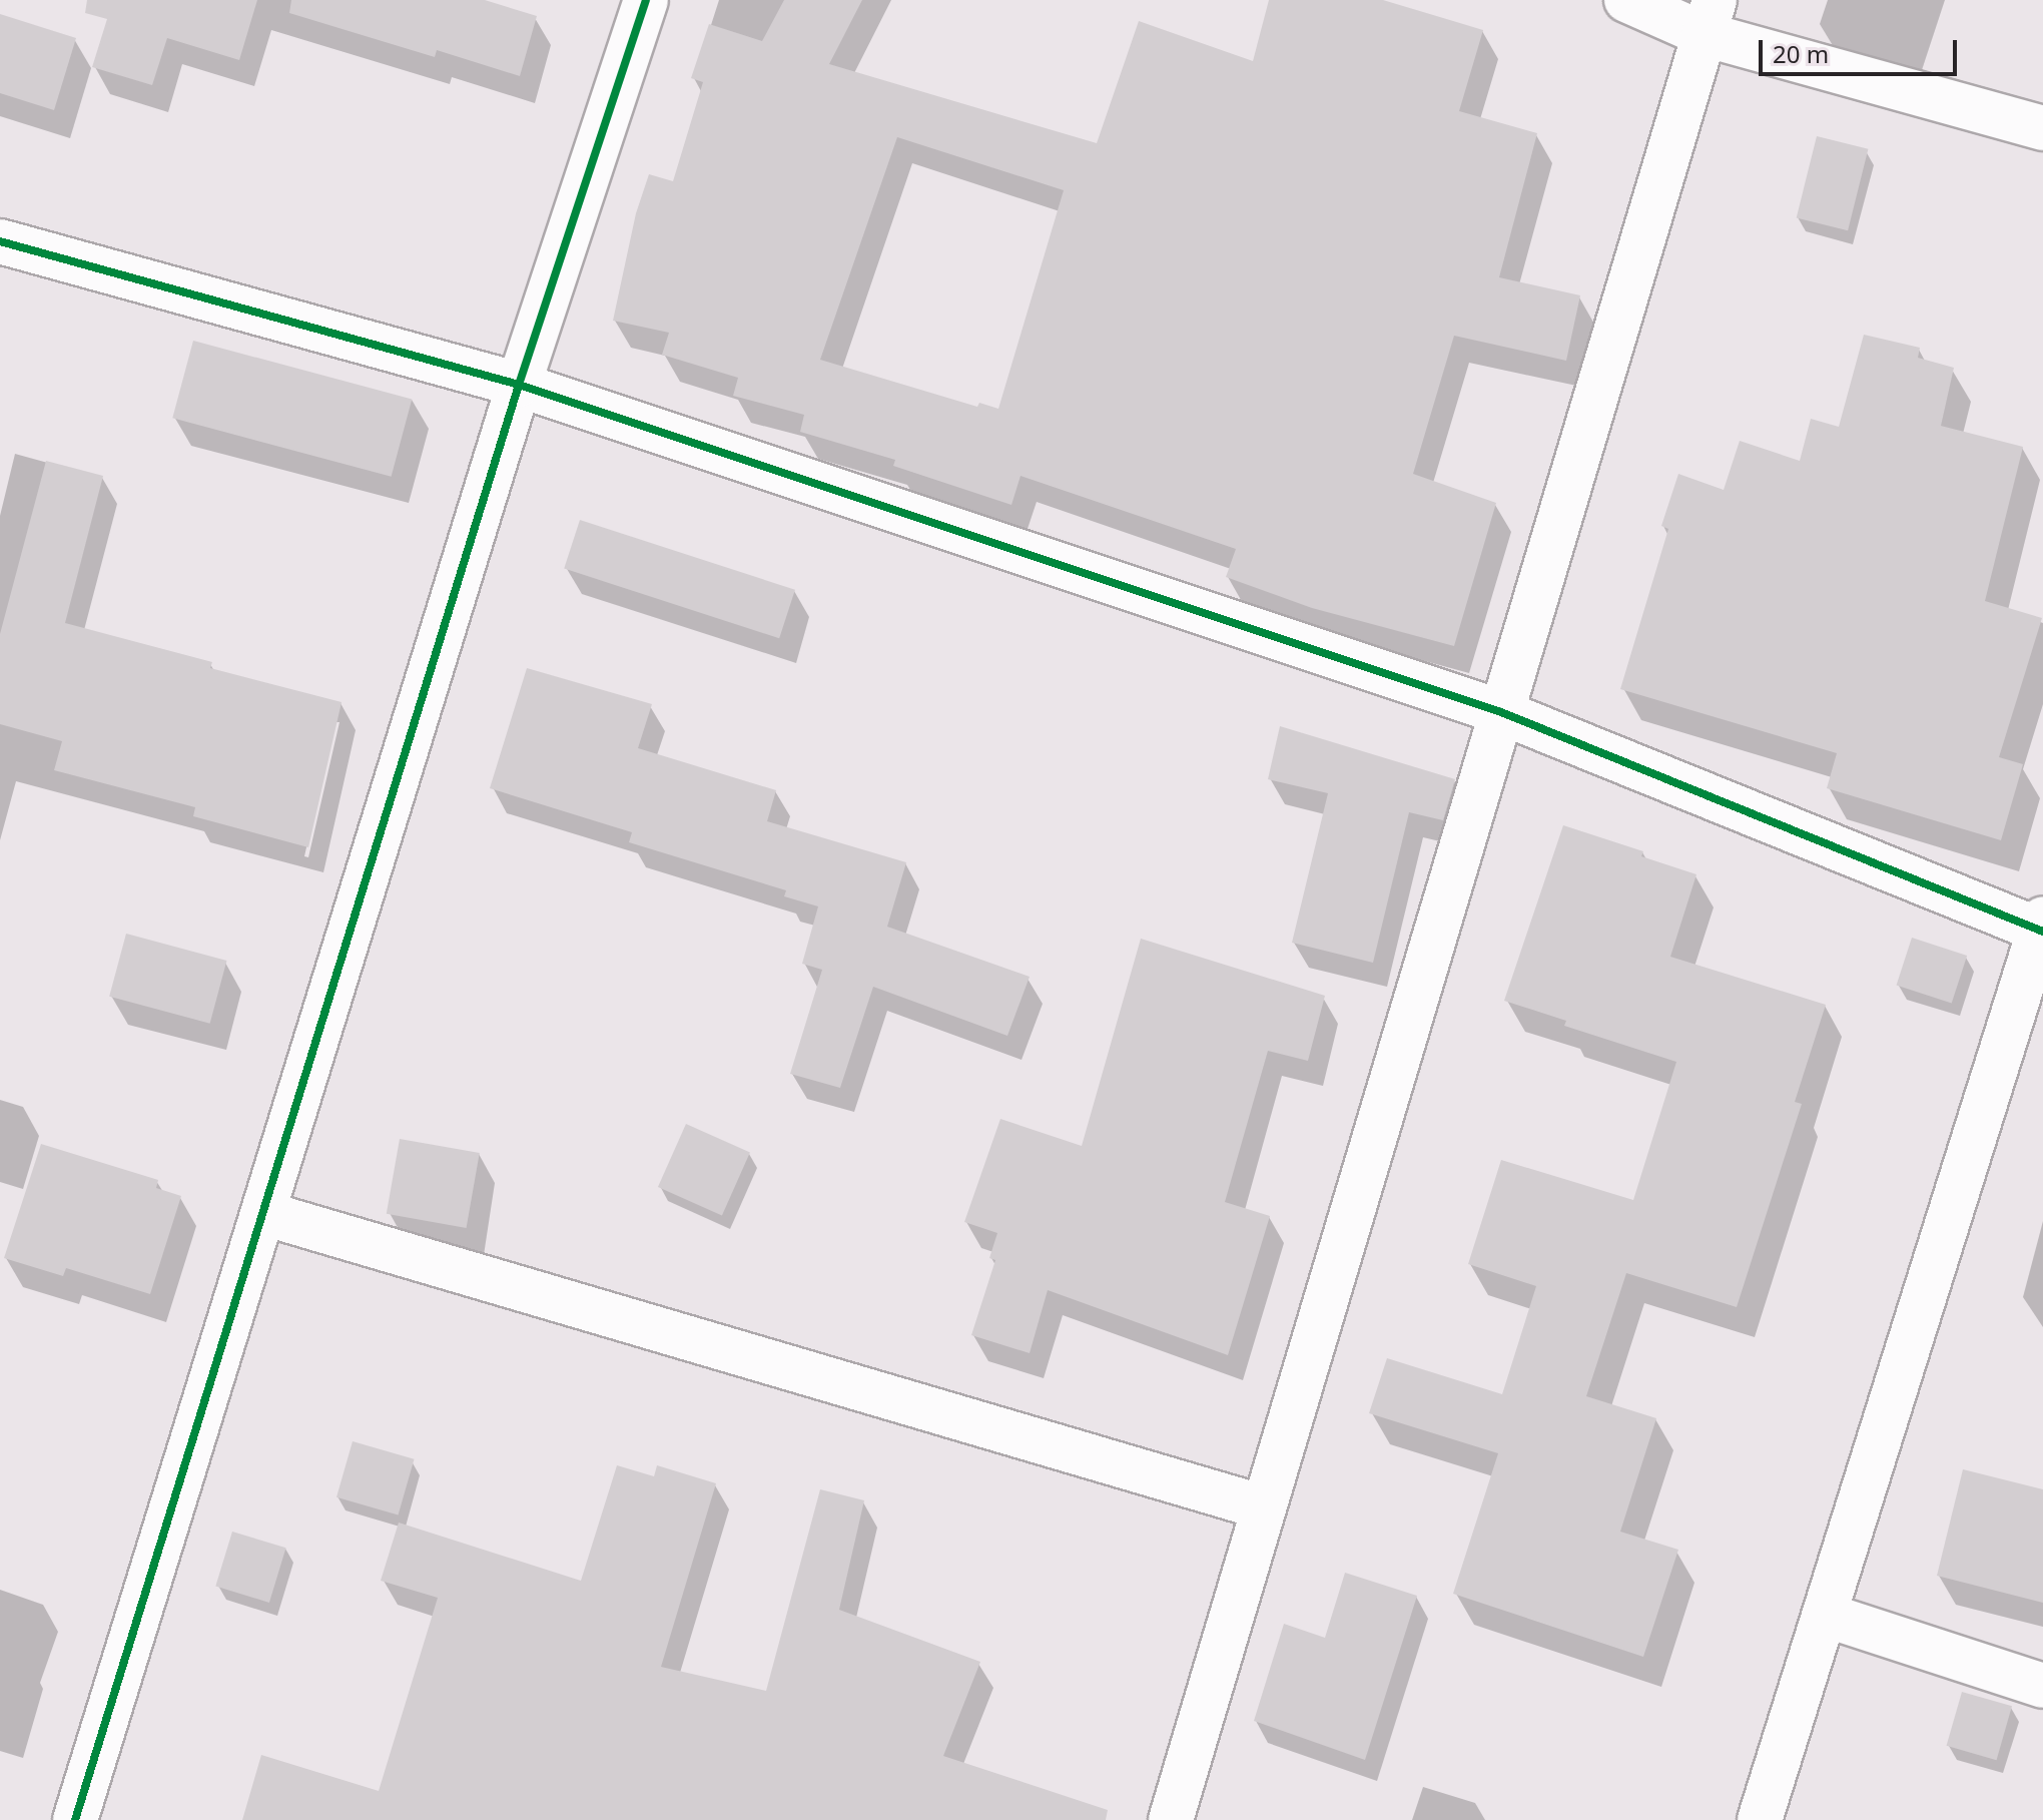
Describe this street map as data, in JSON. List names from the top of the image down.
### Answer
{
  "scale_bar": "20 m"
}
